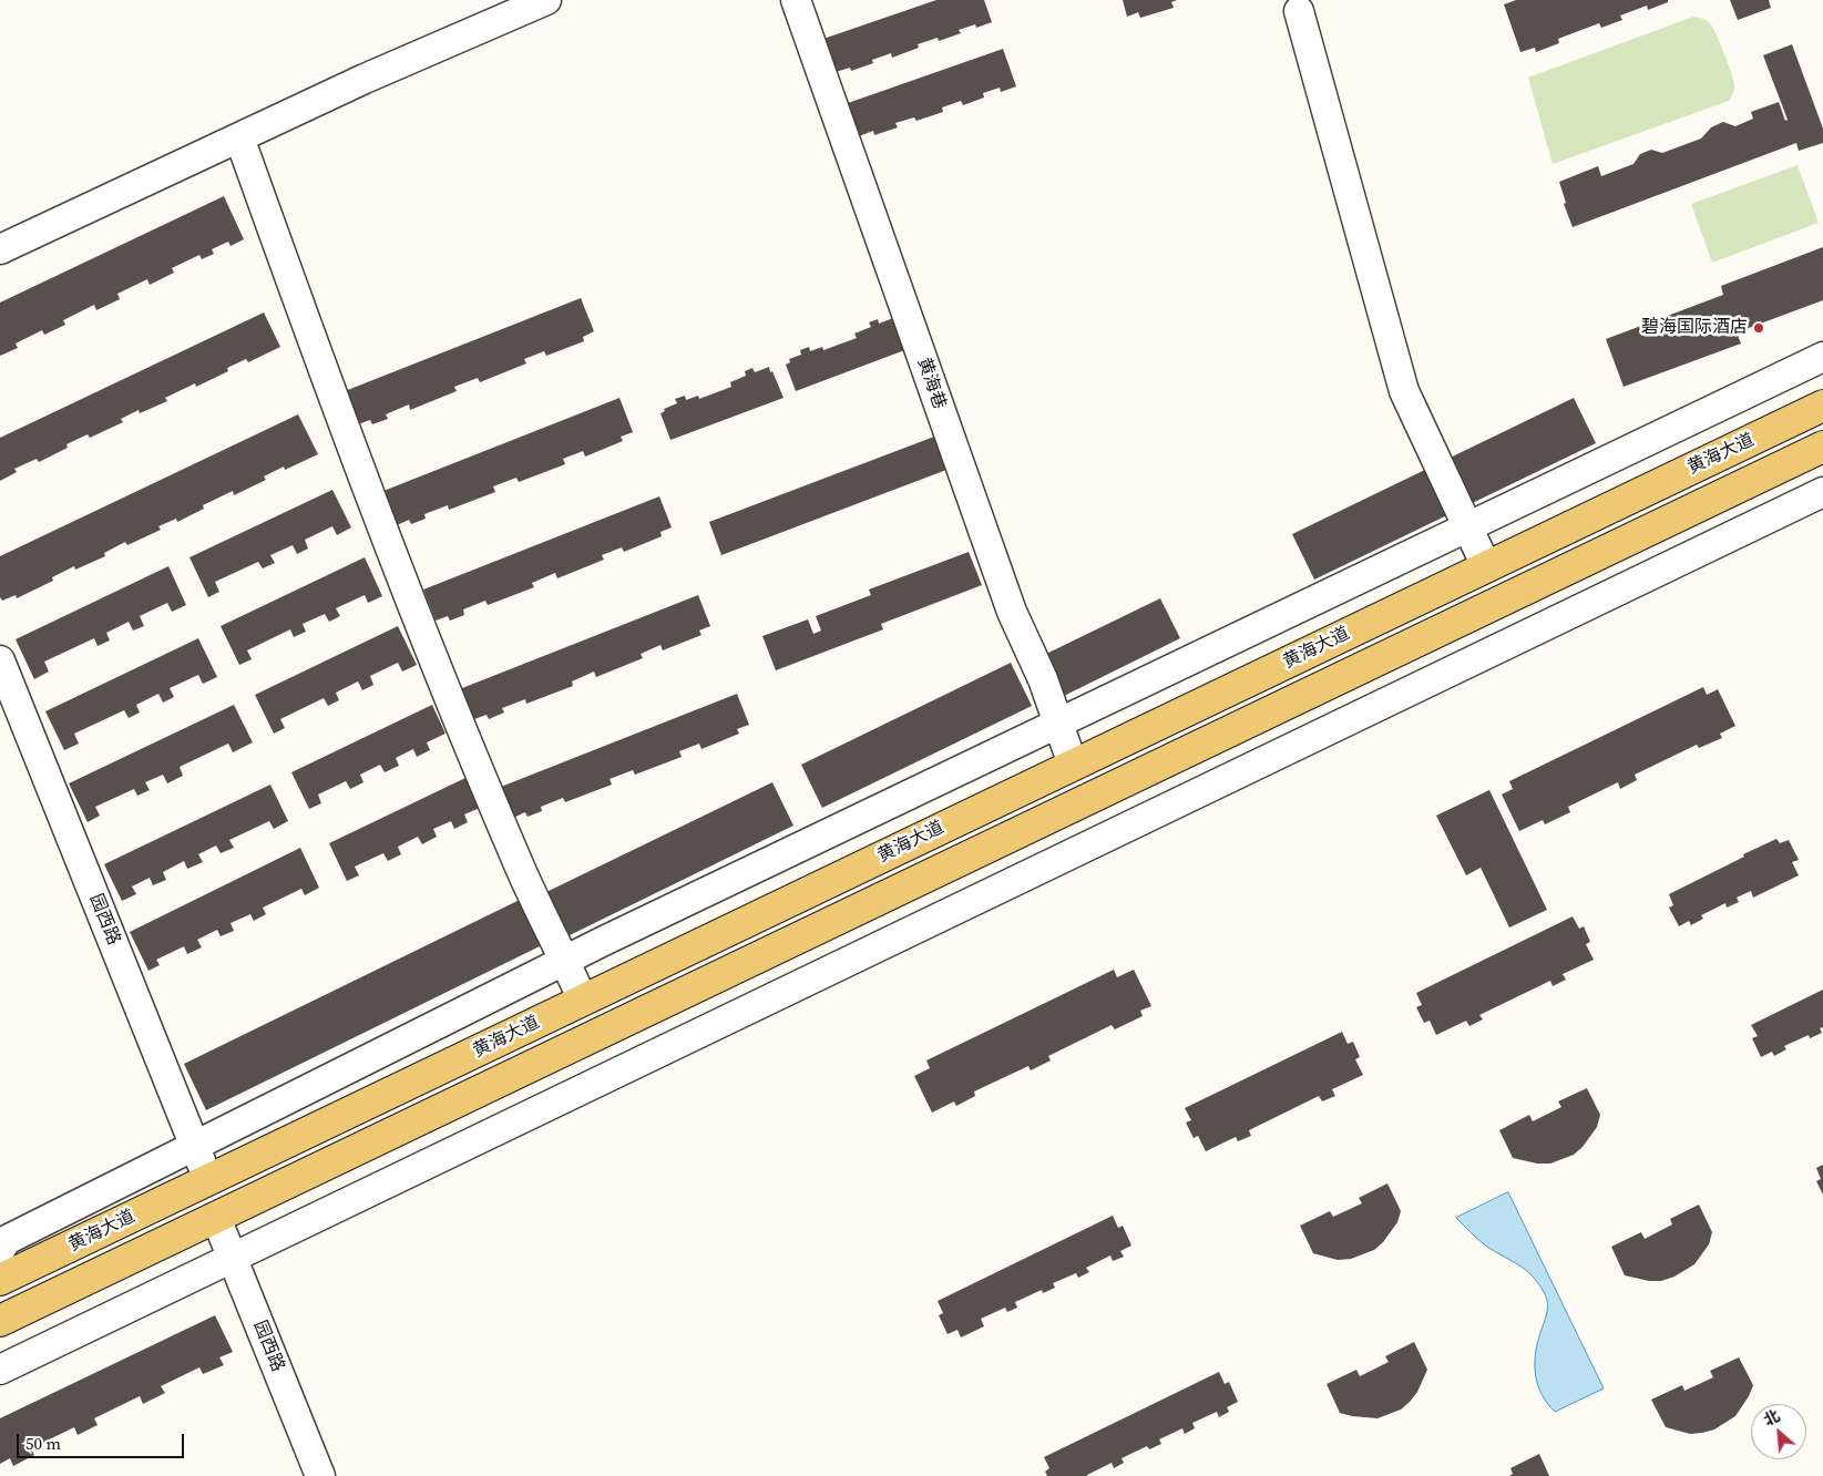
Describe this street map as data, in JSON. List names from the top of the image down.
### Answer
{
  "streets": {
    "main road": ["黄海大道"],
    "street": ["黄海巷", "园西路"]
  },
  "crossings": [
    ["黄海巷", "黄海大道"],
    ["黄海大道", "园西路"]
  ],
  "places": ["碧海国际酒店"],
  "scale_bar": "50 m",
  "north": "top left"
}
